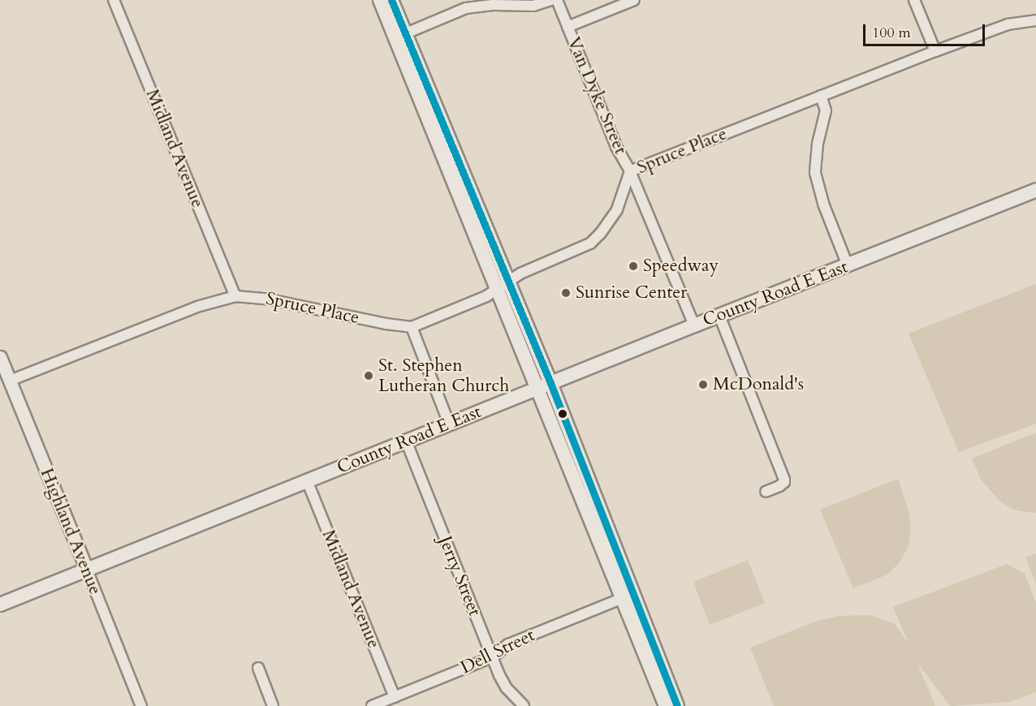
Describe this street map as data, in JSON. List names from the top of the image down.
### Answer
{
  "streets": {
    "main road": ["County Road E East"],
    "street": [
      "Van Dyke Street",
      "Midland Avenue",
      "Spruce Place",
      "Highland Avenue",
      "Jerry Street",
      "Dell Street"
    ]
  },
  "crossings": [
    ["Van Dyke Street", "Spruce Place"],
    ["Van Dyke Street", "County Road E East"],
    ["Midland Avenue", "Spruce Place"],
    ["Midland Avenue", "County Road E East"],
    ["Midland Avenue", "Dell Street"],
    ["Spruce Place", "Highland Avenue"],
    ["County Road E East", "Highland Avenue"],
    ["County Road E East", "Jerry Street"],
    ["Jerry Street", "Dell Street"]
  ],
  "places": [
    "Speedway",
    "Sunrise Center",
    "St. Stephen Lutheran Church",
    "McDonald's"
  ],
  "scale_bar": "100 m"
}
